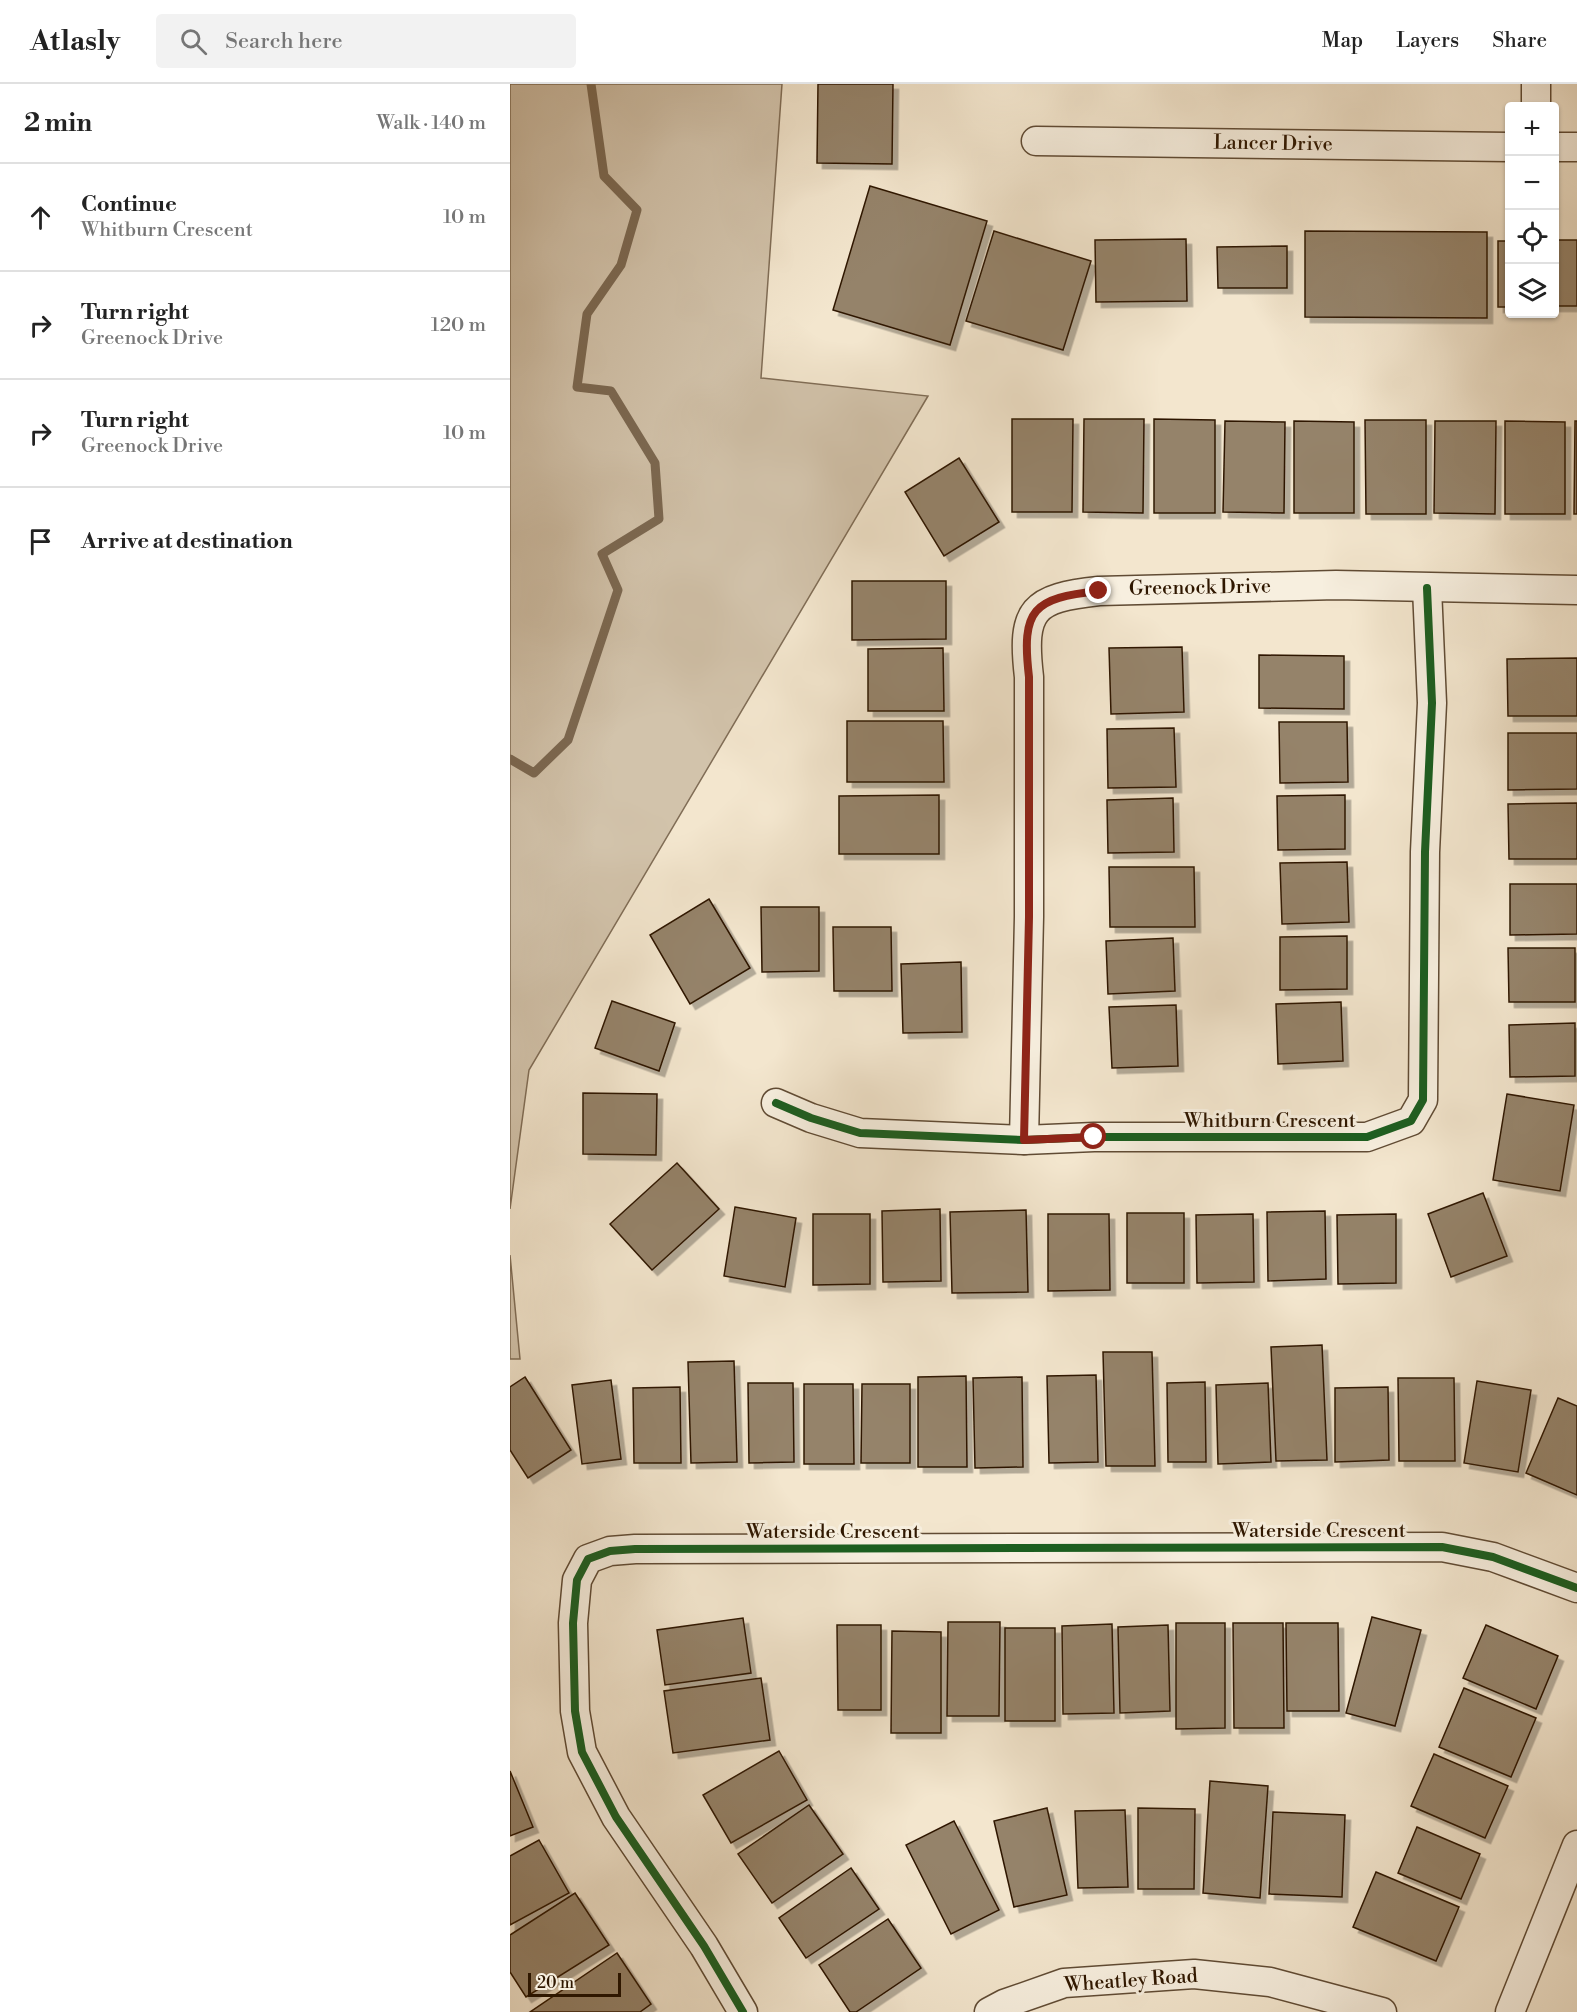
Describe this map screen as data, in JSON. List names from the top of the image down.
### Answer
{
  "streets": {
    "street": [
      "Lancer Drive",
      "Greenock Drive",
      "Whitburn Crescent",
      "Waterside Crescent",
      "Wheatley Road"
    ]
  },
  "crossings": [
    ["Greenock Drive", "Whitburn Crescent"]
  ],
  "scale_bar": "20 m",
  "page": {
    "header": "Atlasly",
    "search": "Search here",
    "nav": ["Map", "Layers", "Share"],
    "heading": ["2 min", "Walk · 140 m"],
    "map_buttons": ["+", "−"],
    "list": [
      ["Continue", "Whitburn Crescent", "10 m"],
      ["Turn right", "Greenock Drive", "120 m"],
      ["Turn right", "Greenock Drive", "10 m"],
      "Arrive at destination"
    ],
    "scale": "20 m"
  }
}
